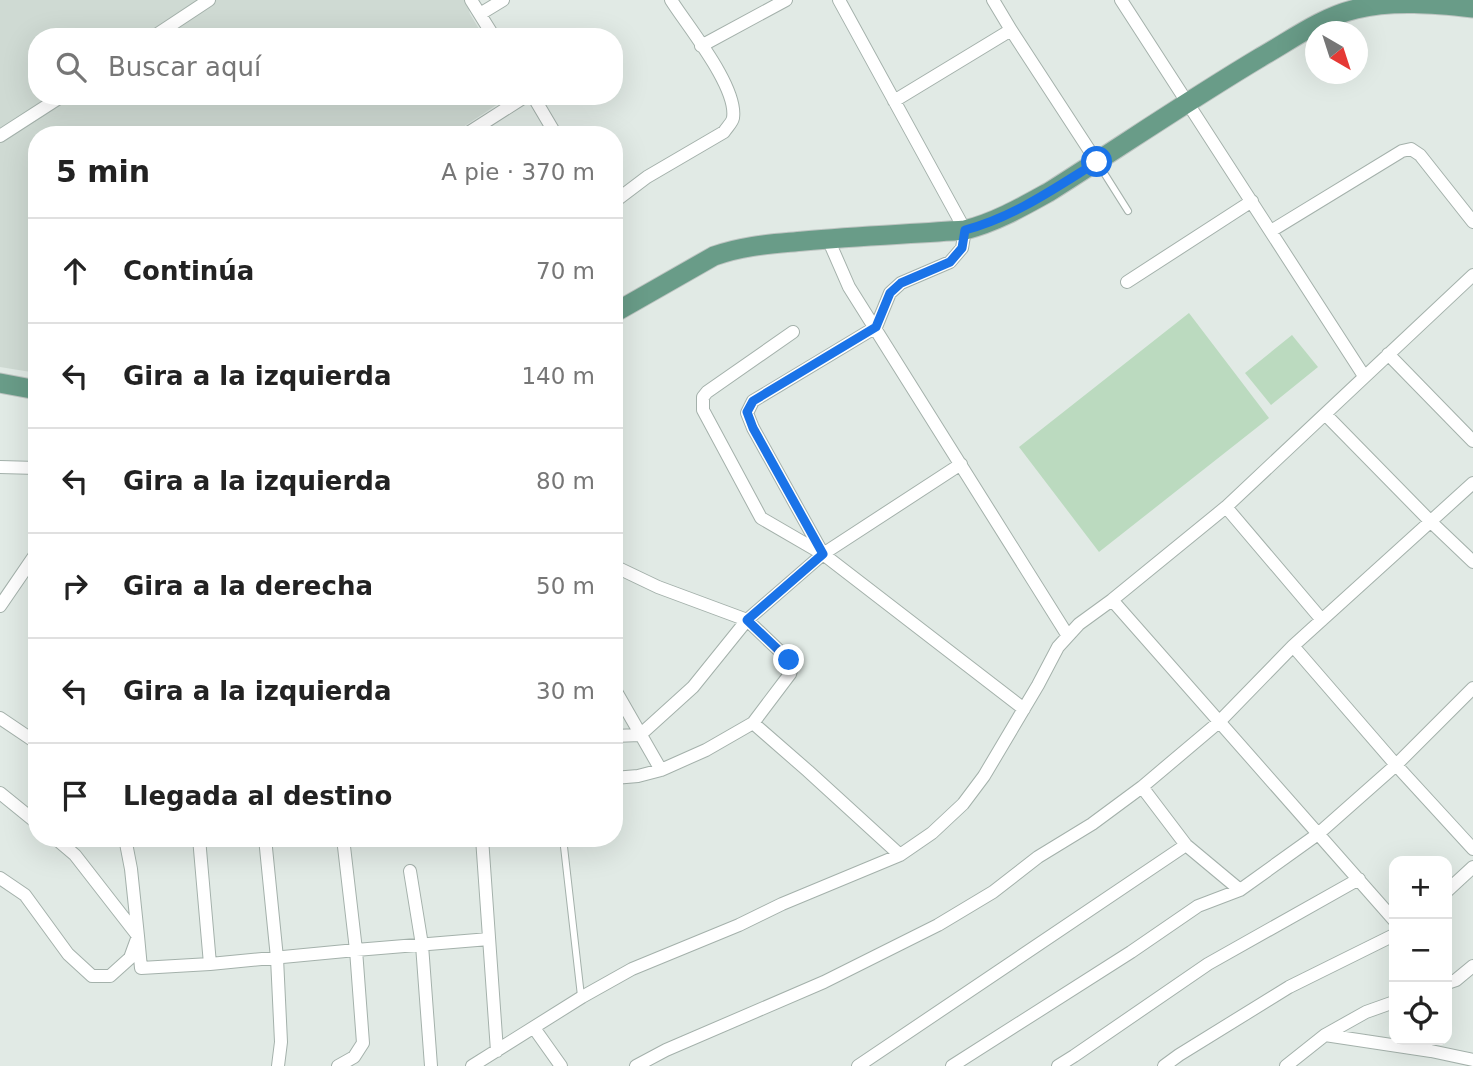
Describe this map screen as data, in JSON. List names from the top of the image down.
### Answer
{
  "north": "bottom right",
  "page": {
    "search": "Buscar aquí",
    "heading": ["5 min", "A pie · 370 m"],
    "list": [
      ["Continúa", "70 m"],
      ["Gira a la izquierda", "140 m"],
      ["Gira a la izquierda", "80 m"],
      ["Gira a la derecha", "50 m"],
      ["Gira a la izquierda", "30 m"],
      "Llegada al destino"
    ],
    "map_buttons": ["+", "−"]
  }
}
